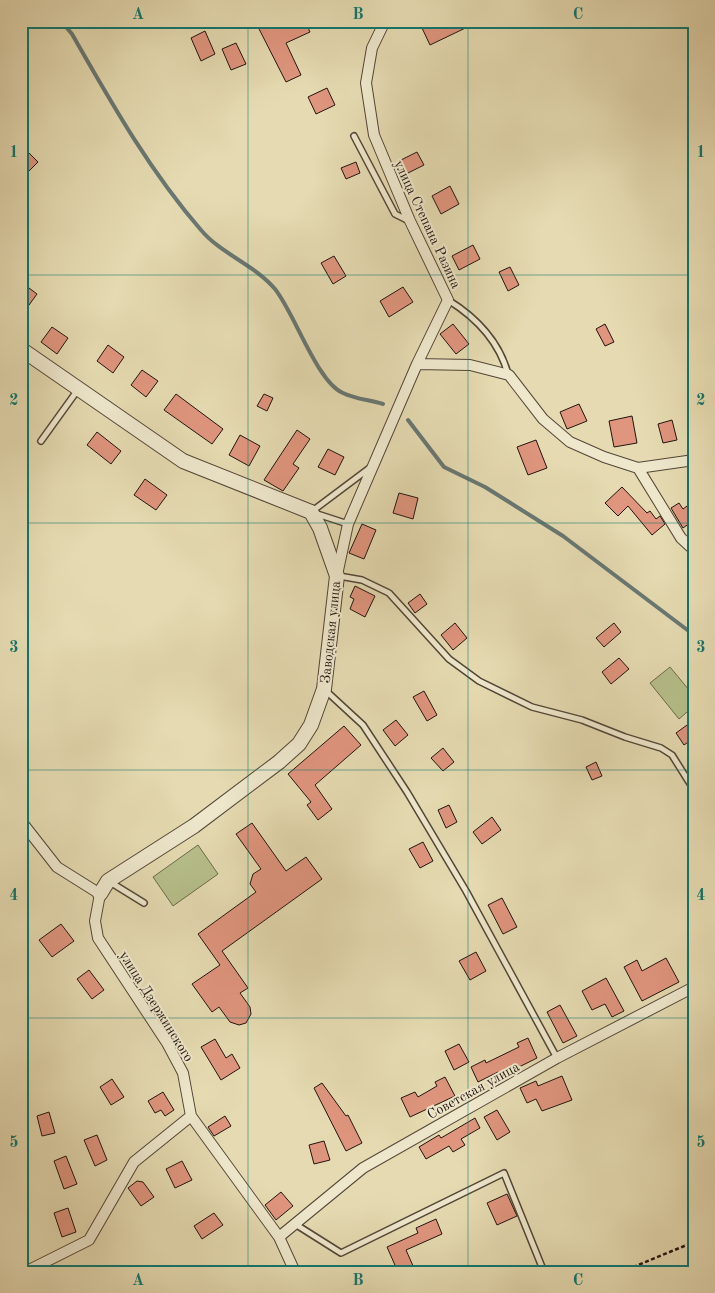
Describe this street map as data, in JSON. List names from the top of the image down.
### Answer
{
  "streets": {
    "street": [
      "улица Степана Разина",
      "Заводская улица",
      "улица Дзержинского",
      "Советская улица"
    ]
  },
  "crossings": [
    ["Заводская улица", "улица Дзержинского"],
    ["улица Дзержинского", "Советская улица"]
  ],
  "grid": {
    "columns": ["A", "B", "C"],
    "rows": [
      "1",
      "2",
      "3",
      "4",
      "5"
    ]
  }
}
